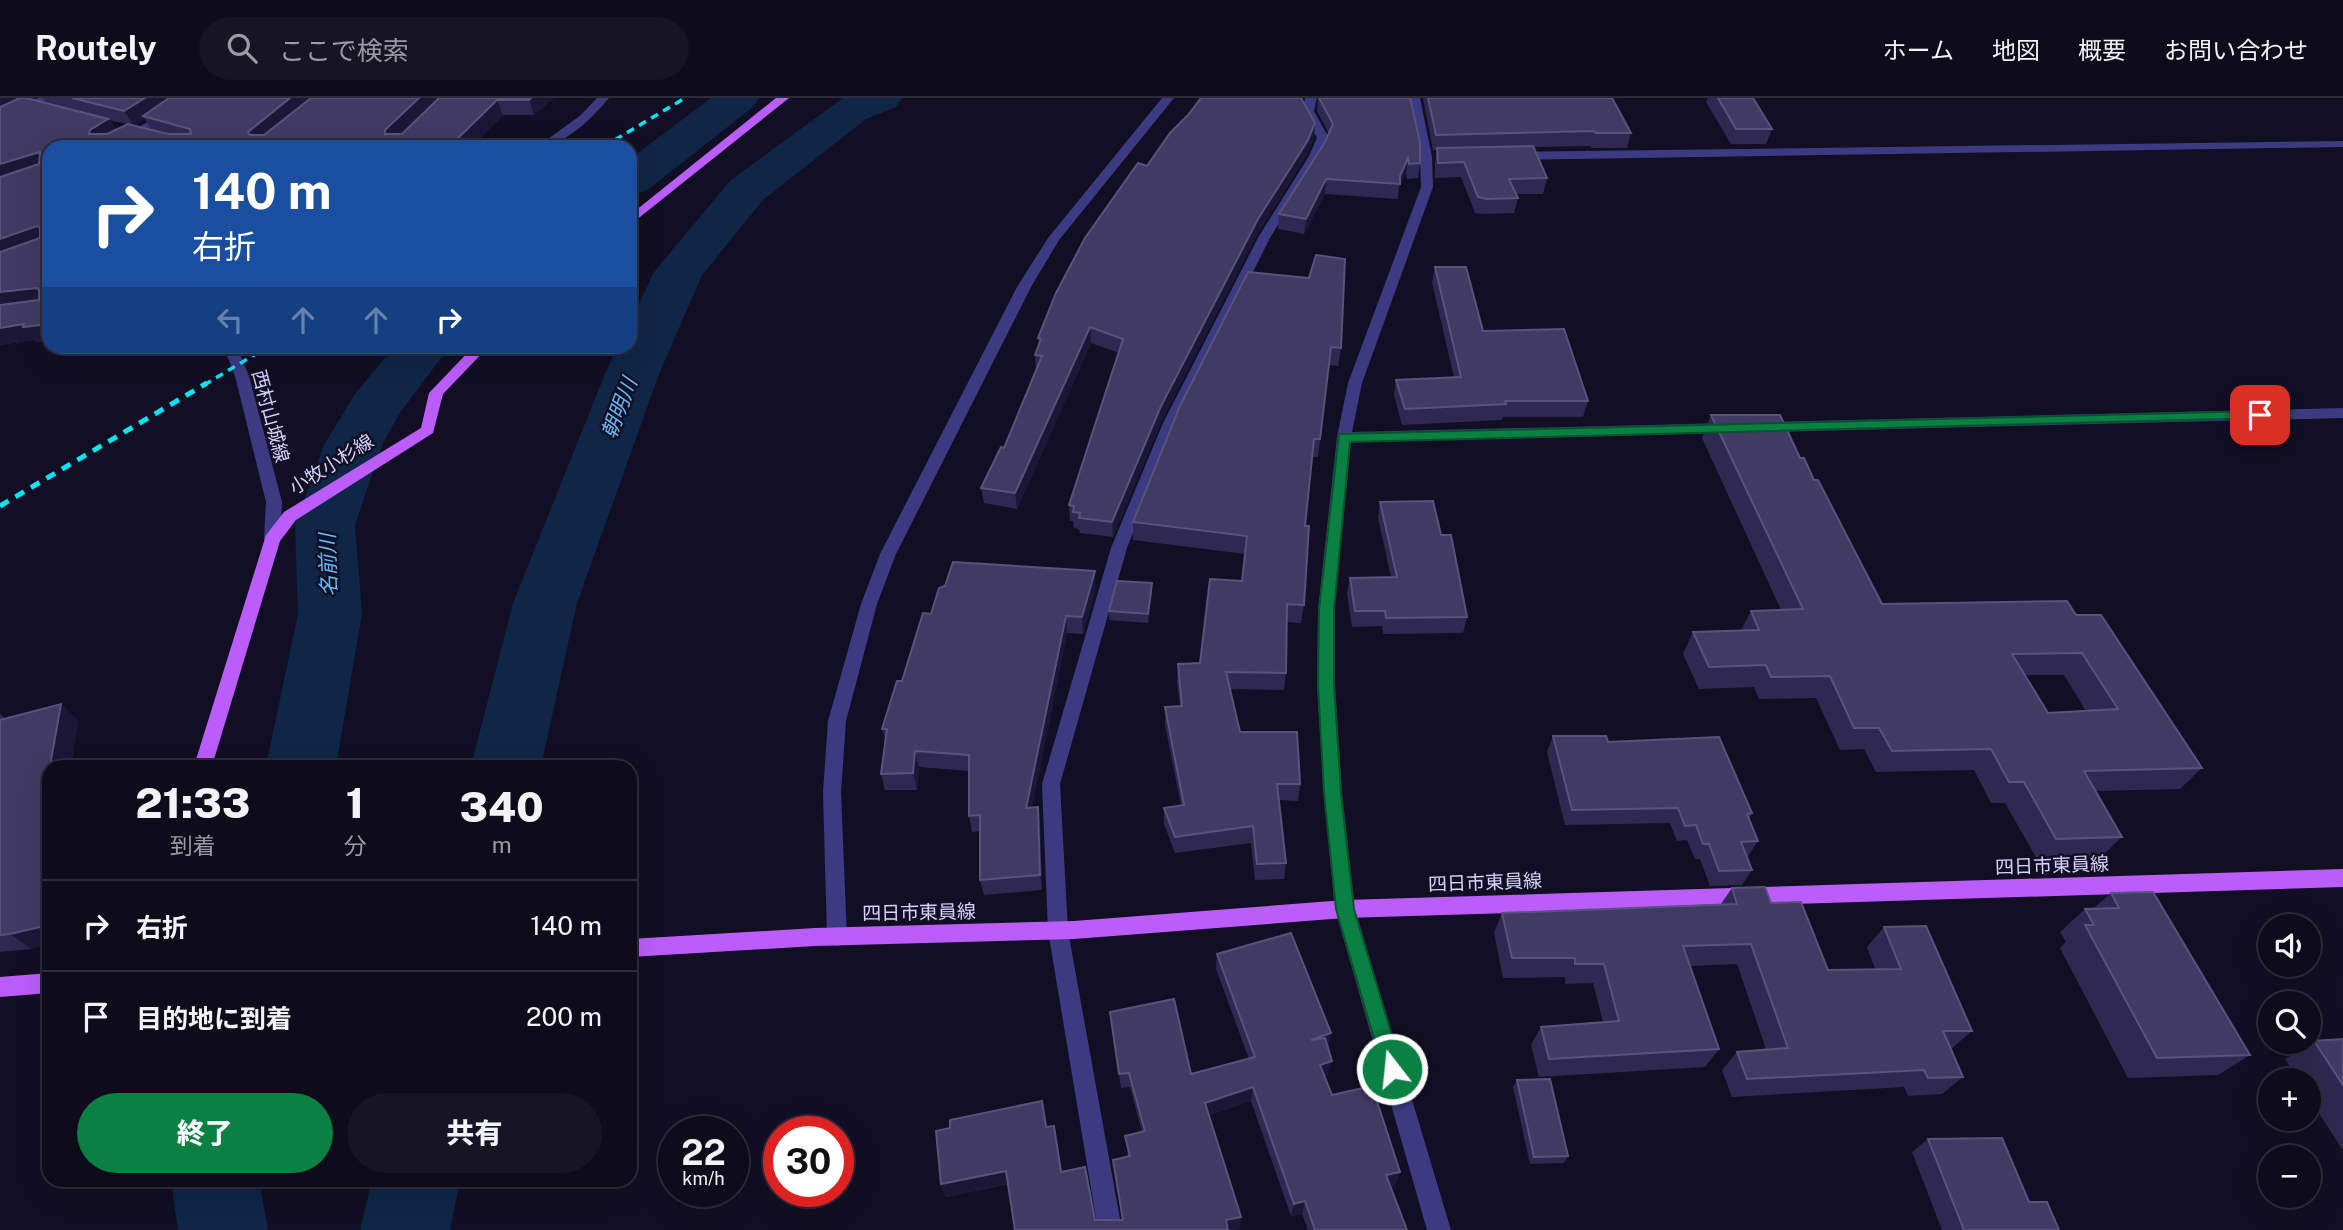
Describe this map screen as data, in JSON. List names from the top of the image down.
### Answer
{
  "streets": {
    "main road": ["小牧小杉線", "四日市東員線"],
    "street": ["西村山城線"]
  },
  "crossings": [
    ["西村山城線", "小牧小杉線"]
  ],
  "water": ["朝明川", "名前川"],
  "page": {
    "header": "Routely",
    "search": "ここで検索",
    "nav": [
      "ホーム",
      "地図",
      "概要",
      "お問い合わせ"
    ],
    "turn": ["140 m", "右折"],
    "eta": [
      "21:33",
      "到着",
      "1",
      "分",
      "340",
      "m"
    ],
    "list": [
      {
        "name": "右折",
        "value": "140 m"
      },
      {
        "name": "目的地に到着",
        "value": "200 m"
      }
    ],
    "map_buttons": ["+", "−"],
    "buttons": ["終了", "共有"],
    "speed": "22 km/h",
    "limit": "30"
  }
}
